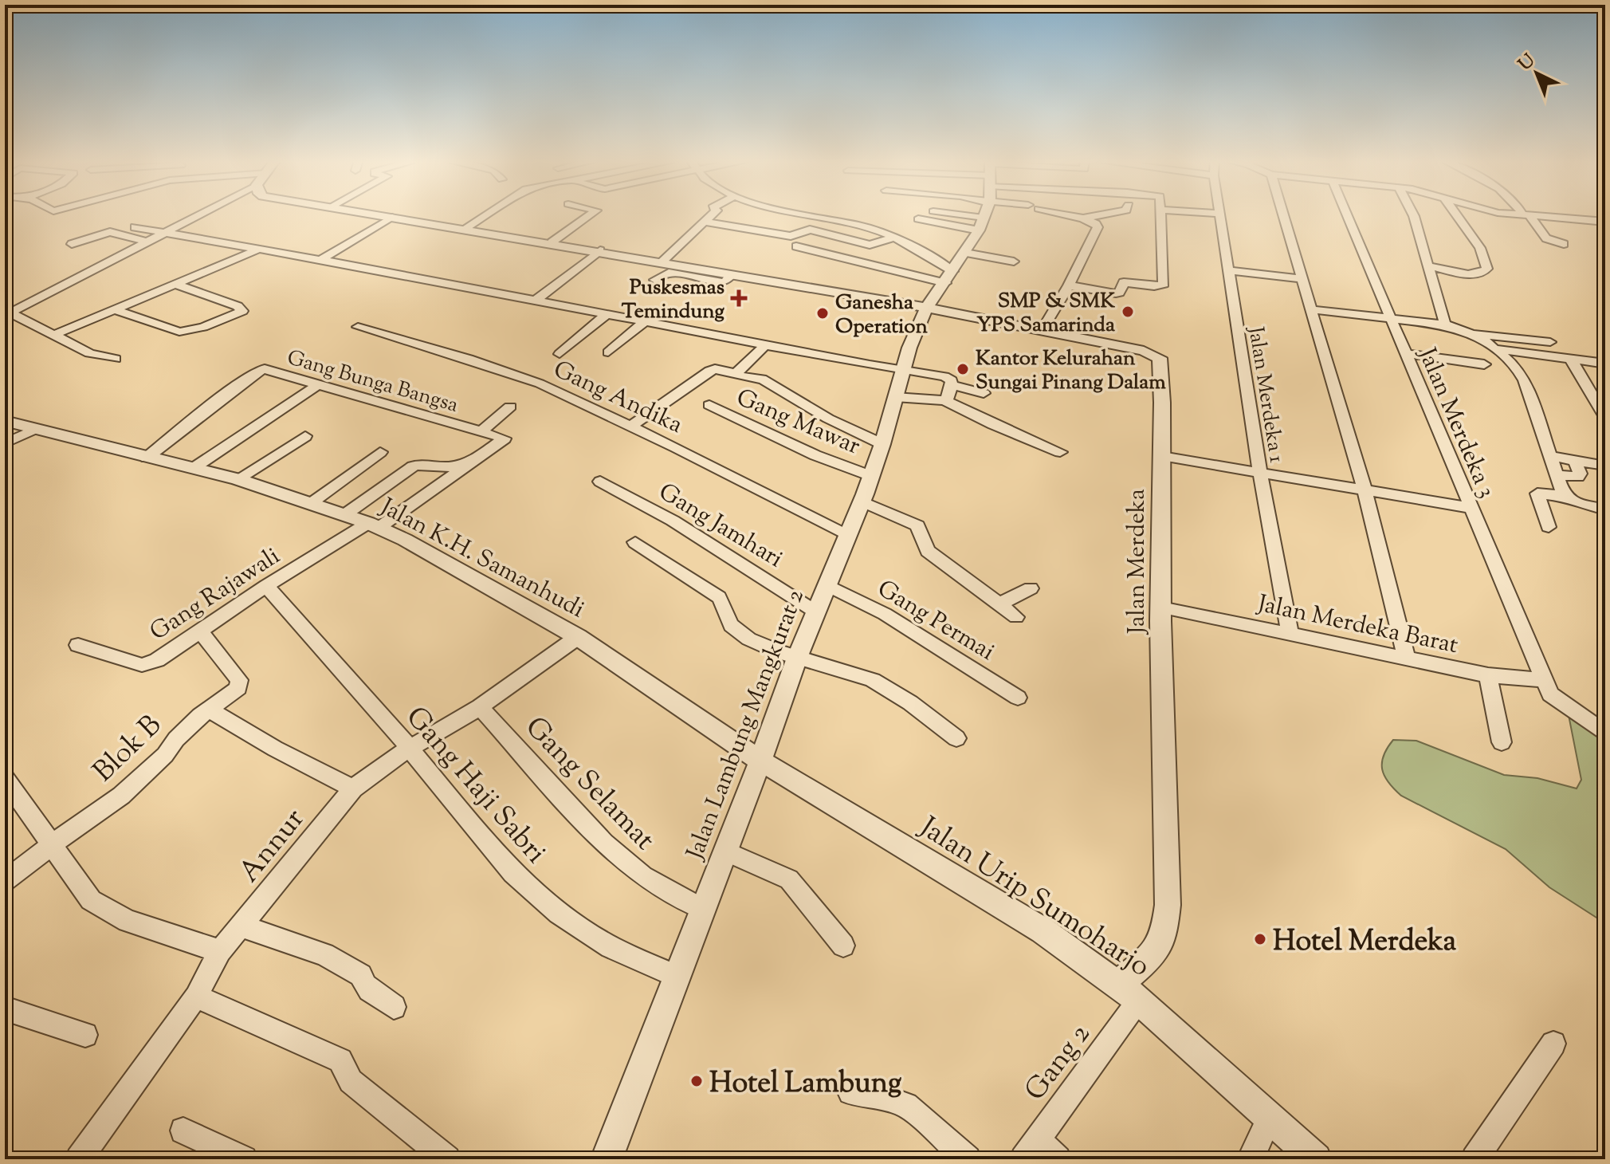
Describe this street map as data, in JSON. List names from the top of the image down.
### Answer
{
  "streets": {
    "street": [
      "Gang Bunga Bangsa",
      "Jalan Merdeka 1",
      "Gang Andika",
      "Gang Mawar",
      "Jalan Merdeka 3",
      "Gang Jamhari",
      "Jalan K.H. Samanhudi",
      "Jalan Merdeka",
      "Gang Rajawali",
      "Gang Permai",
      "Jalan Merdeka Barat",
      "Jalan Lambung Mangkurat 2",
      "Blok B",
      "Gang Selamat",
      "Gang Haji Sabri",
      "Annur",
      "Jalan Urip Sumoharjo",
      "Gang 2"
    ]
  },
  "crossings": [
    ["Gang Bunga Bangsa", "Jalan K.H. Samanhudi"],
    ["Gang Bunga Bangsa", "Gang Rajawali"],
    ["Jalan Merdeka 1", "Jalan Merdeka Barat"],
    ["Gang Andika", "Jalan Lambung Mangkurat 2"],
    ["Gang Mawar", "Jalan Lambung Mangkurat 2"],
    ["Jalan Merdeka 3", "Jalan Merdeka Barat"],
    ["Gang Jamhari", "Jalan Lambung Mangkurat 2"],
    ["Jalan K.H. Samanhudi", "Gang Rajawali"],
    ["Jalan K.H. Samanhudi", "Jalan Lambung Mangkurat 2"],
    ["Jalan K.H. Samanhudi", "Annur"],
    ["Jalan K.H. Samanhudi", "Jalan Urip Sumoharjo"],
    ["Jalan Merdeka", "Jalan Merdeka Barat"],
    ["Jalan Merdeka", "Jalan Lambung Mangkurat 2"],
    ["Jalan Merdeka", "Jalan Urip Sumoharjo"],
    ["Gang Rajawali", "Blok B"],
    ["Gang Rajawali", "Gang Haji Sabri"],
    ["Gang Permai", "Jalan Lambung Mangkurat 2"],
    ["Jalan Lambung Mangkurat 2", "Gang Selamat"],
    ["Jalan Lambung Mangkurat 2", "Gang Haji Sabri"],
    ["Jalan Lambung Mangkurat 2", "Jalan Urip Sumoharjo"],
    ["Gang Selamat", "Annur"],
    ["Gang Haji Sabri", "Annur"],
    ["Jalan Urip Sumoharjo", "Gang 2"]
  ],
  "places": {
    "health": ["Puskesmas Temindung"],
    "other": [
      "SMP & SMK YPS Samarinda",
      "Ganesha Operation",
      "Kantor Kelurahan Sungai Pinang Dalam",
      "Hotel Merdeka",
      "Hotel Lambung"
    ]
  },
  "north": "top left"
}
